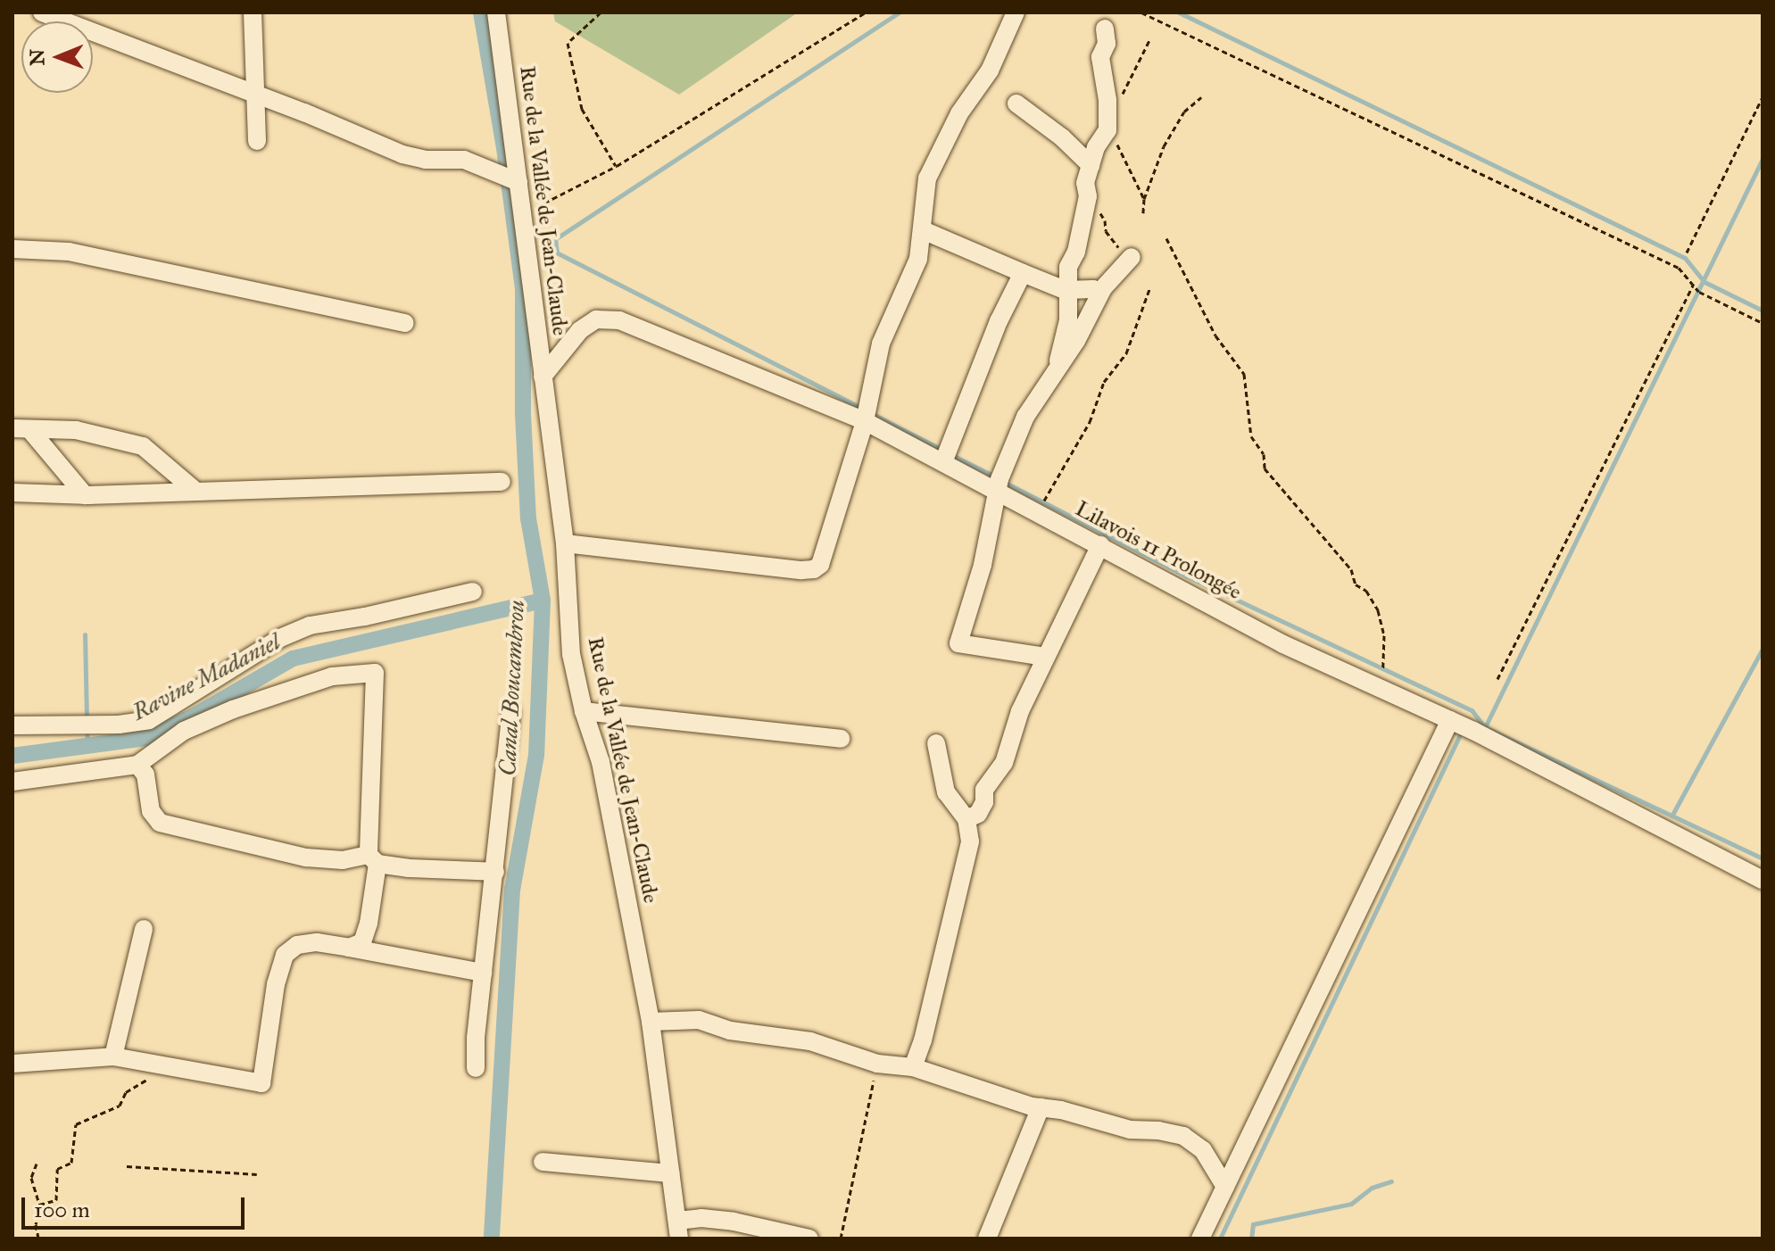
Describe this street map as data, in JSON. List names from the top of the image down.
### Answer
{
  "streets": {
    "street": ["Rue de la Vallée de Jean-Claude", "Lilavois 11 Prolongée"]
  },
  "crossings": [
    ["Rue de la Vallée de Jean-Claude", "Lilavois 11 Prolongée"]
  ],
  "water": ["Ravine Madaniel", "Canal Boucambrou"],
  "scale_bar": "100 m",
  "north": "left"
}
